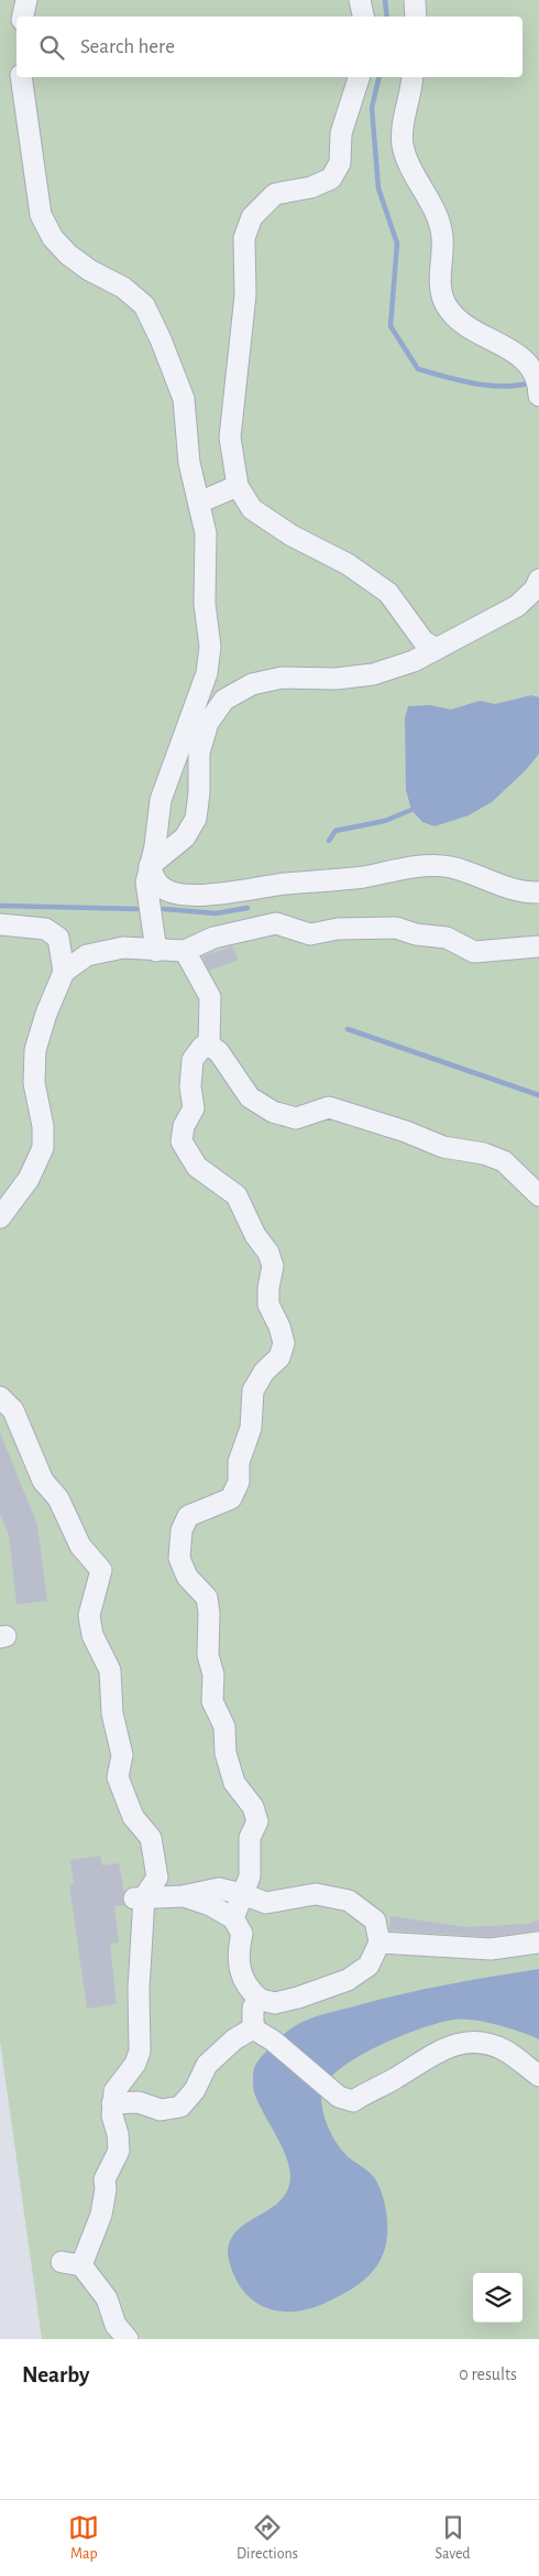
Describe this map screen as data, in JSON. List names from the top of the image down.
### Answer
{
  "page": {
    "search": "Search here",
    "heading": ["Nearby", "0 results"],
    "nav": ["Map", "Directions", "Saved"]
  }
}
